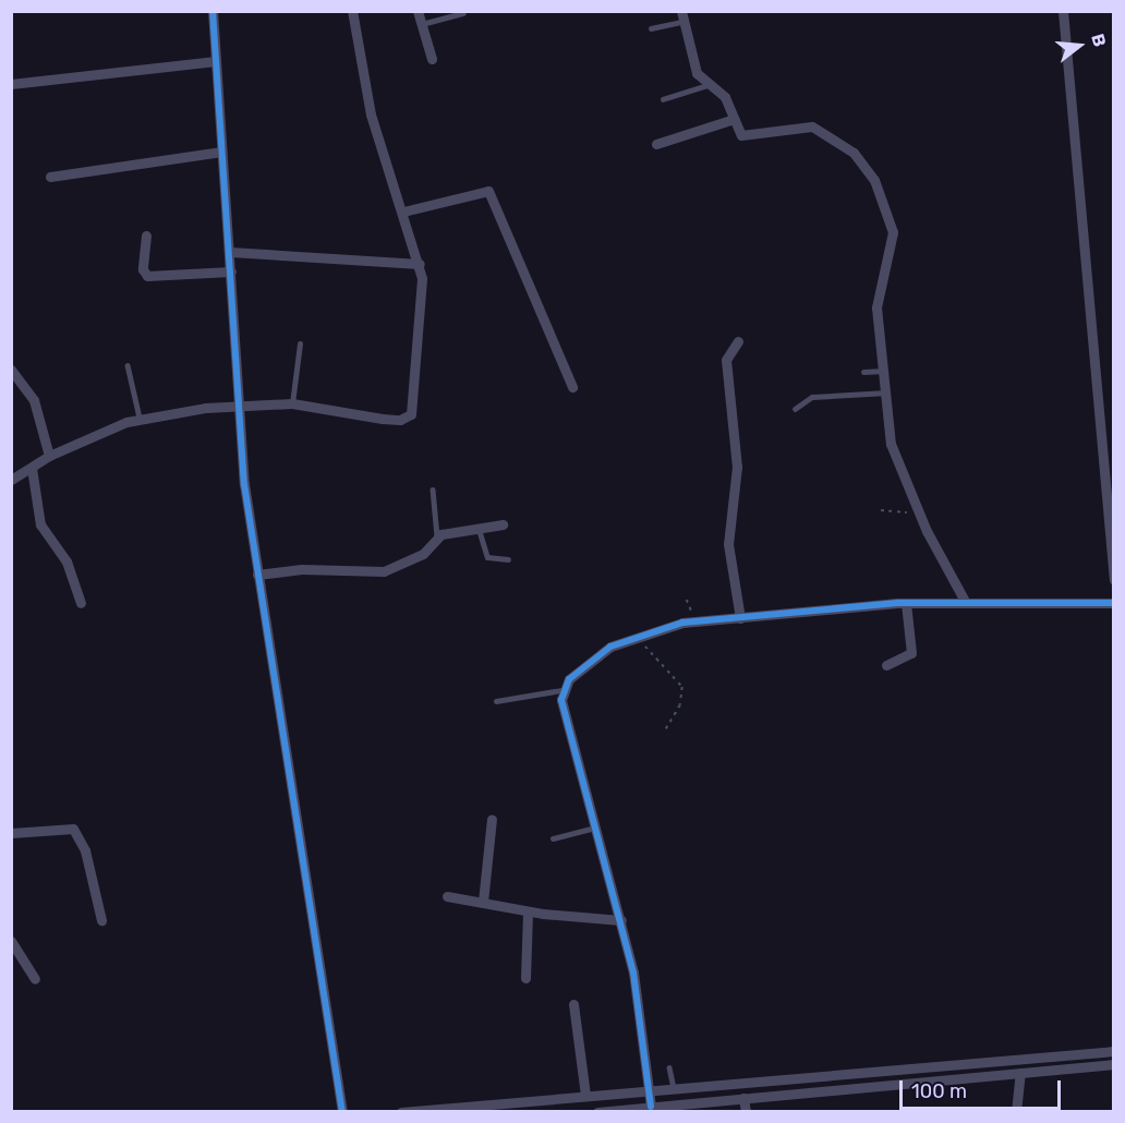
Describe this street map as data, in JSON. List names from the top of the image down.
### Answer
{
  "scale_bar": "100 m",
  "north": "right"
}
